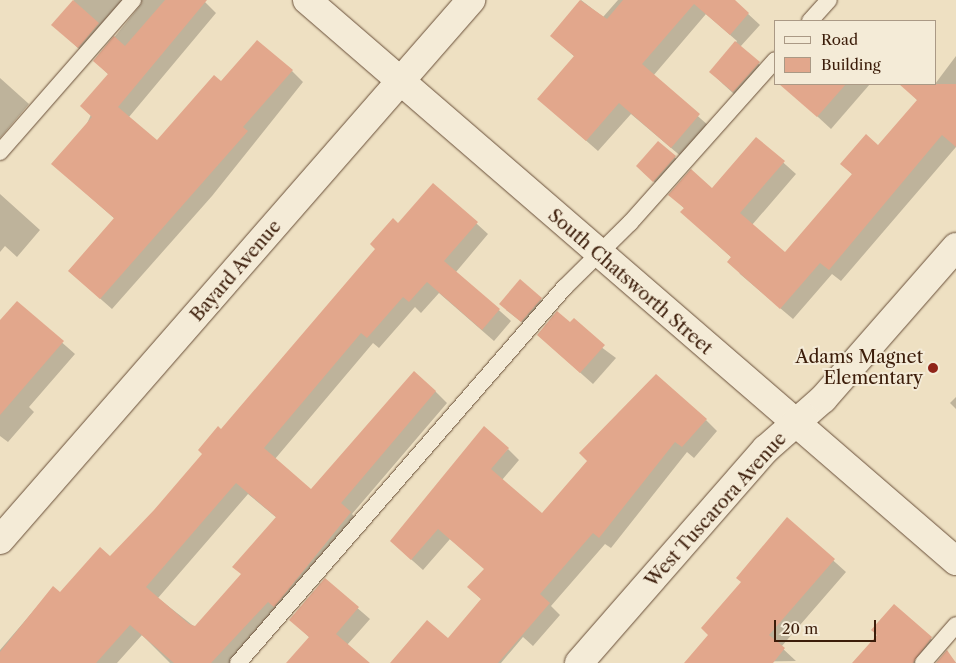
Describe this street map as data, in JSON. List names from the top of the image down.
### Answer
{
  "streets": {
    "street": ["Bayard Avenue", "South Chatsworth Street", "West Tuscarora Avenue"]
  },
  "crossings": [
    ["Bayard Avenue", "South Chatsworth Street"],
    ["South Chatsworth Street", "West Tuscarora Avenue"]
  ],
  "places": ["Adams Magnet Elementary"],
  "legend": ["Road", "Building"],
  "scale_bar": "20 m"
}
